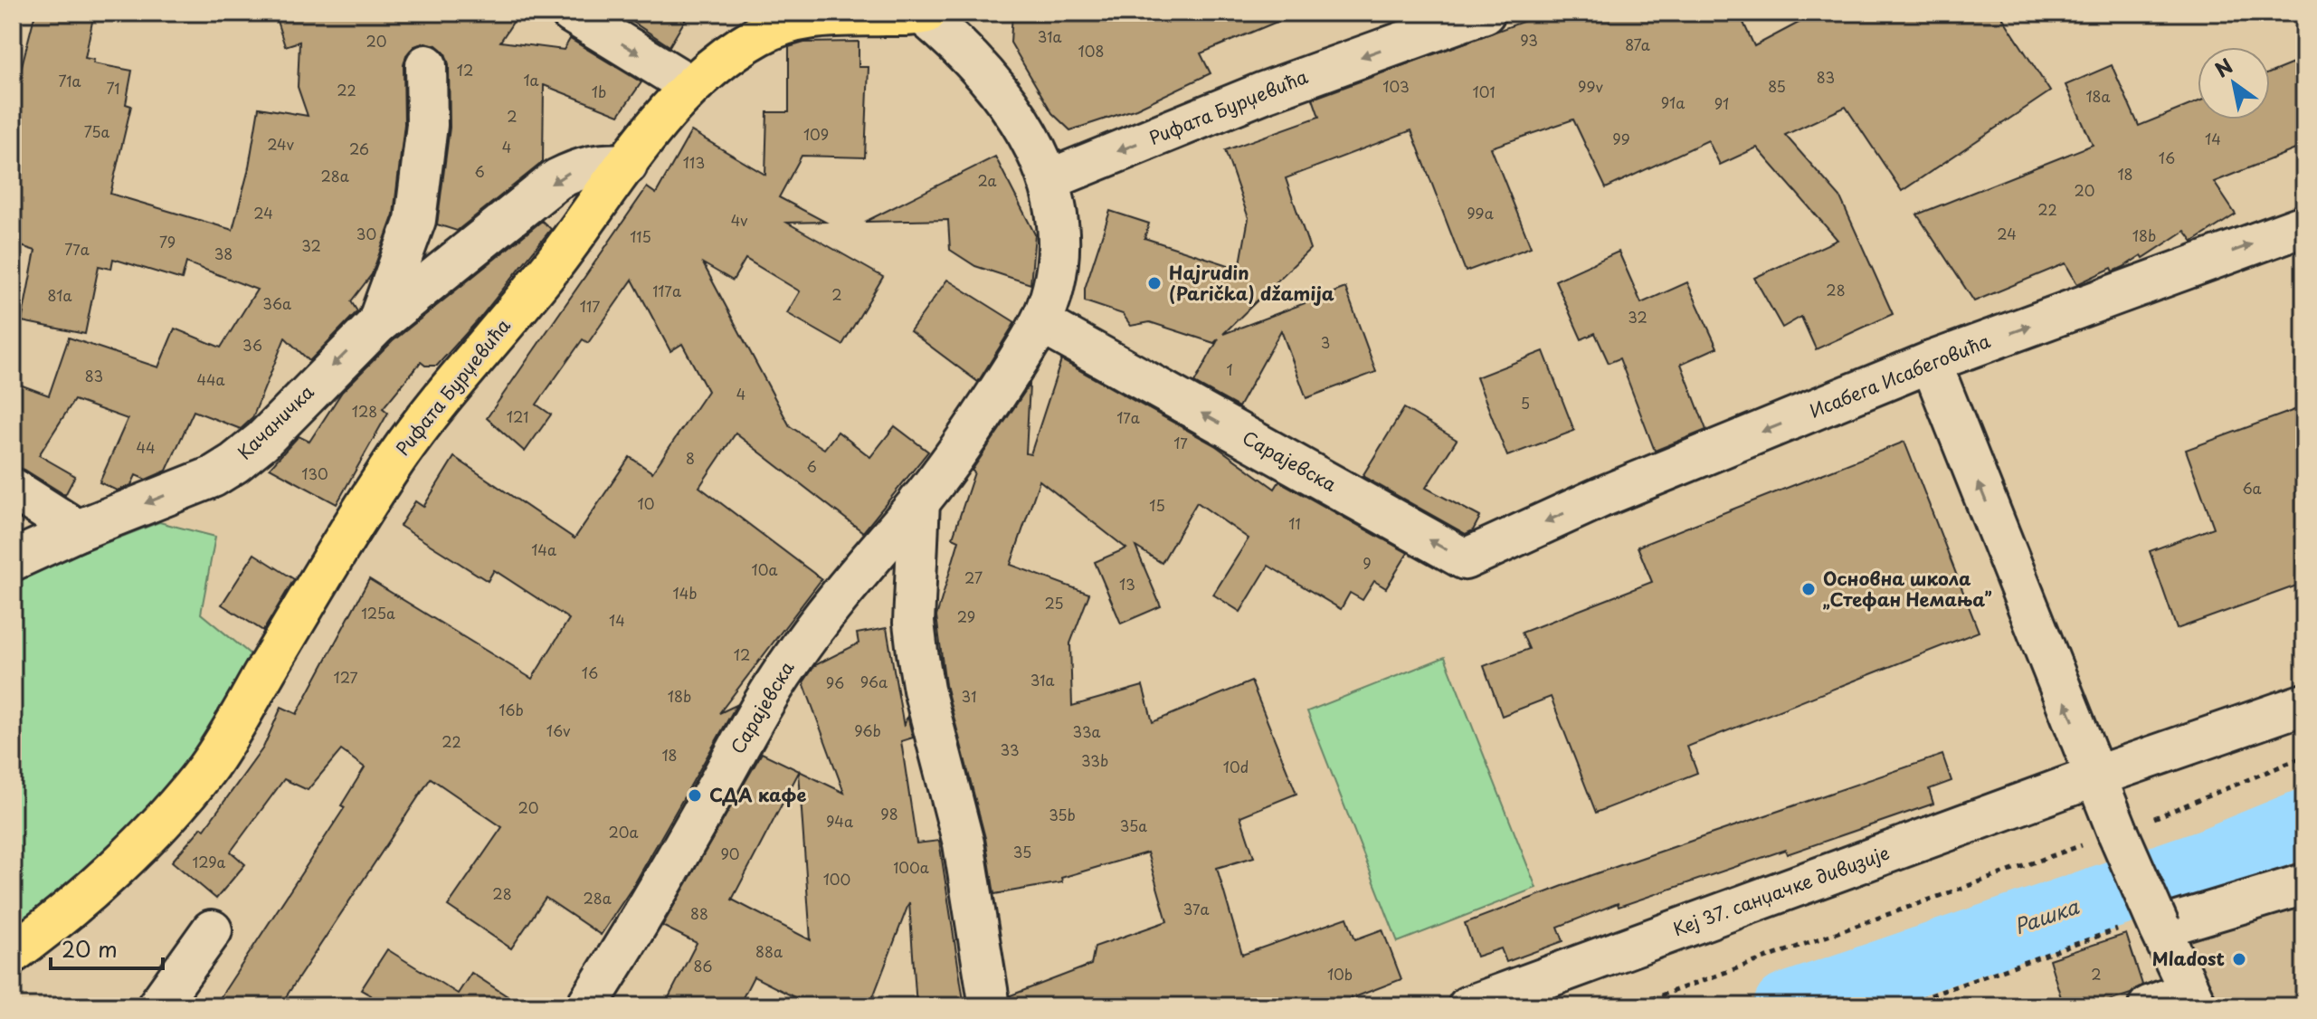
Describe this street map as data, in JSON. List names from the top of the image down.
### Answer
{
  "streets": {
    "main road": ["Рифата Бурџевића"],
    "street": [
      "Исабега Исабеговића",
      "Качаничка",
      "Сарајевска",
      "Кеј 37. санџачке дивизије"
    ]
  },
  "crossings": [
    ["Рифата Бурџевића", "Качаничка"],
    ["Рифата Бурџевића", "Сарајевска"],
    ["Исабега Исабеговића", "Сарајевска"]
  ],
  "one_way": ["Качаничка"],
  "water": ["Рашка"],
  "places": [
    "Hajrudin (Parička) džamija",
    "Основна школа „Стефан Немања”",
    "СДА кафе",
    "Mladost"
  ],
  "house_numbers": [
    "31a",
    "93",
    "20",
    "87a",
    "108",
    "12",
    "83",
    "1a",
    "71a",
    "103",
    "99v",
    "85",
    "71",
    "22",
    "1b",
    "101",
    "18a",
    "91a",
    "91",
    "2",
    "75a",
    "109",
    "99",
    "14",
    "24v",
    "4",
    "26",
    "16",
    "113",
    "6",
    "18",
    "28a",
    "2a",
    "20",
    "22",
    "24",
    "99a",
    "4v",
    "30",
    "24",
    "18b",
    "115",
    "79",
    "32",
    "77a",
    "38",
    "28",
    "117a",
    "2",
    "81a",
    "36a",
    "117",
    "32",
    "3",
    "36",
    "1",
    "83",
    "44a",
    "4",
    "5",
    "128",
    "121",
    "17a",
    "17",
    "44",
    "8",
    "6",
    "130",
    "6a",
    "10",
    "15",
    "11",
    "14a",
    "9",
    "10a",
    "27",
    "13",
    "14b",
    "25",
    "125a",
    "29",
    "14",
    "12",
    "16",
    "127",
    "31a",
    "96a",
    "96",
    "18b",
    "31",
    "16b",
    "16v",
    "96b",
    "33a",
    "22",
    "33",
    "18",
    "33b",
    "10d",
    "20",
    "98",
    "35b",
    "94a",
    "35a",
    "20a",
    "35",
    "90",
    "129a",
    "100a",
    "100",
    "28",
    "28a",
    "37a",
    "88",
    "88a",
    "86",
    "10b",
    "2"
  ],
  "scale_bar": "20 m",
  "north": "top left"
}
